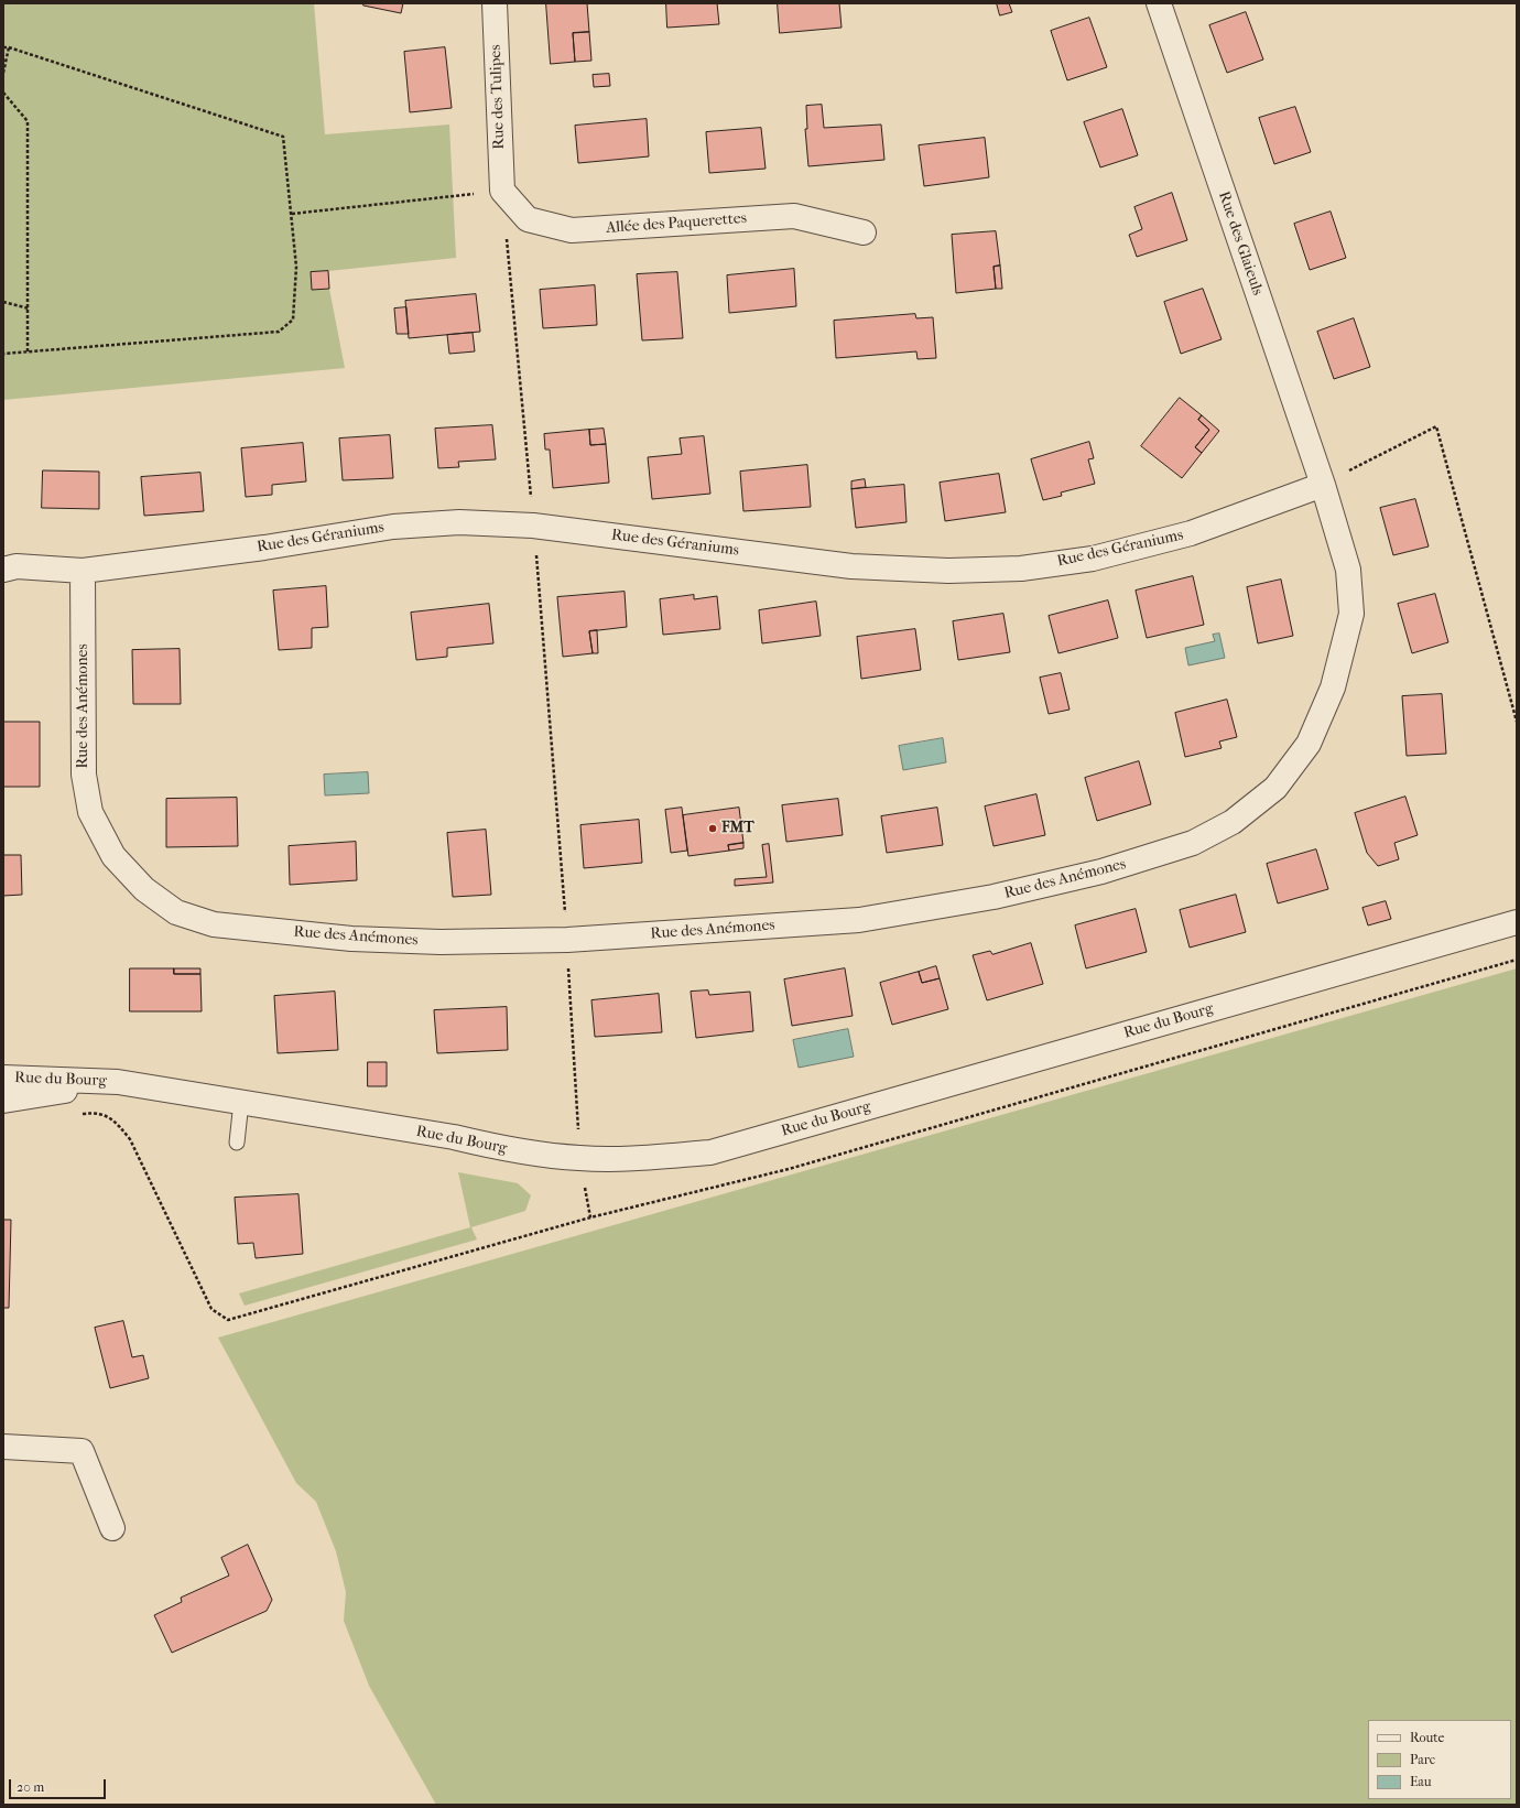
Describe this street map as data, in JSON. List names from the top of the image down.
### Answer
{
  "streets": {
    "street": [
      "Rue des Tulipes",
      "Allée des Paquerettes",
      "Rue des Glaieuls",
      "Rue des Géraniums",
      "Rue des Anémones",
      "Rue du Bourg"
    ]
  },
  "crossings": [
    ["Rue des Tulipes", "Allée des Paquerettes"],
    ["Rue des Glaieuls", "Rue des Géraniums"],
    ["Rue des Glaieuls", "Rue des Anémones"],
    ["Rue des Géraniums", "Rue des Anémones"]
  ],
  "places": ["FMT"],
  "legend": ["Route", "Parc", "Eau"],
  "scale_bar": "20 m"
}
